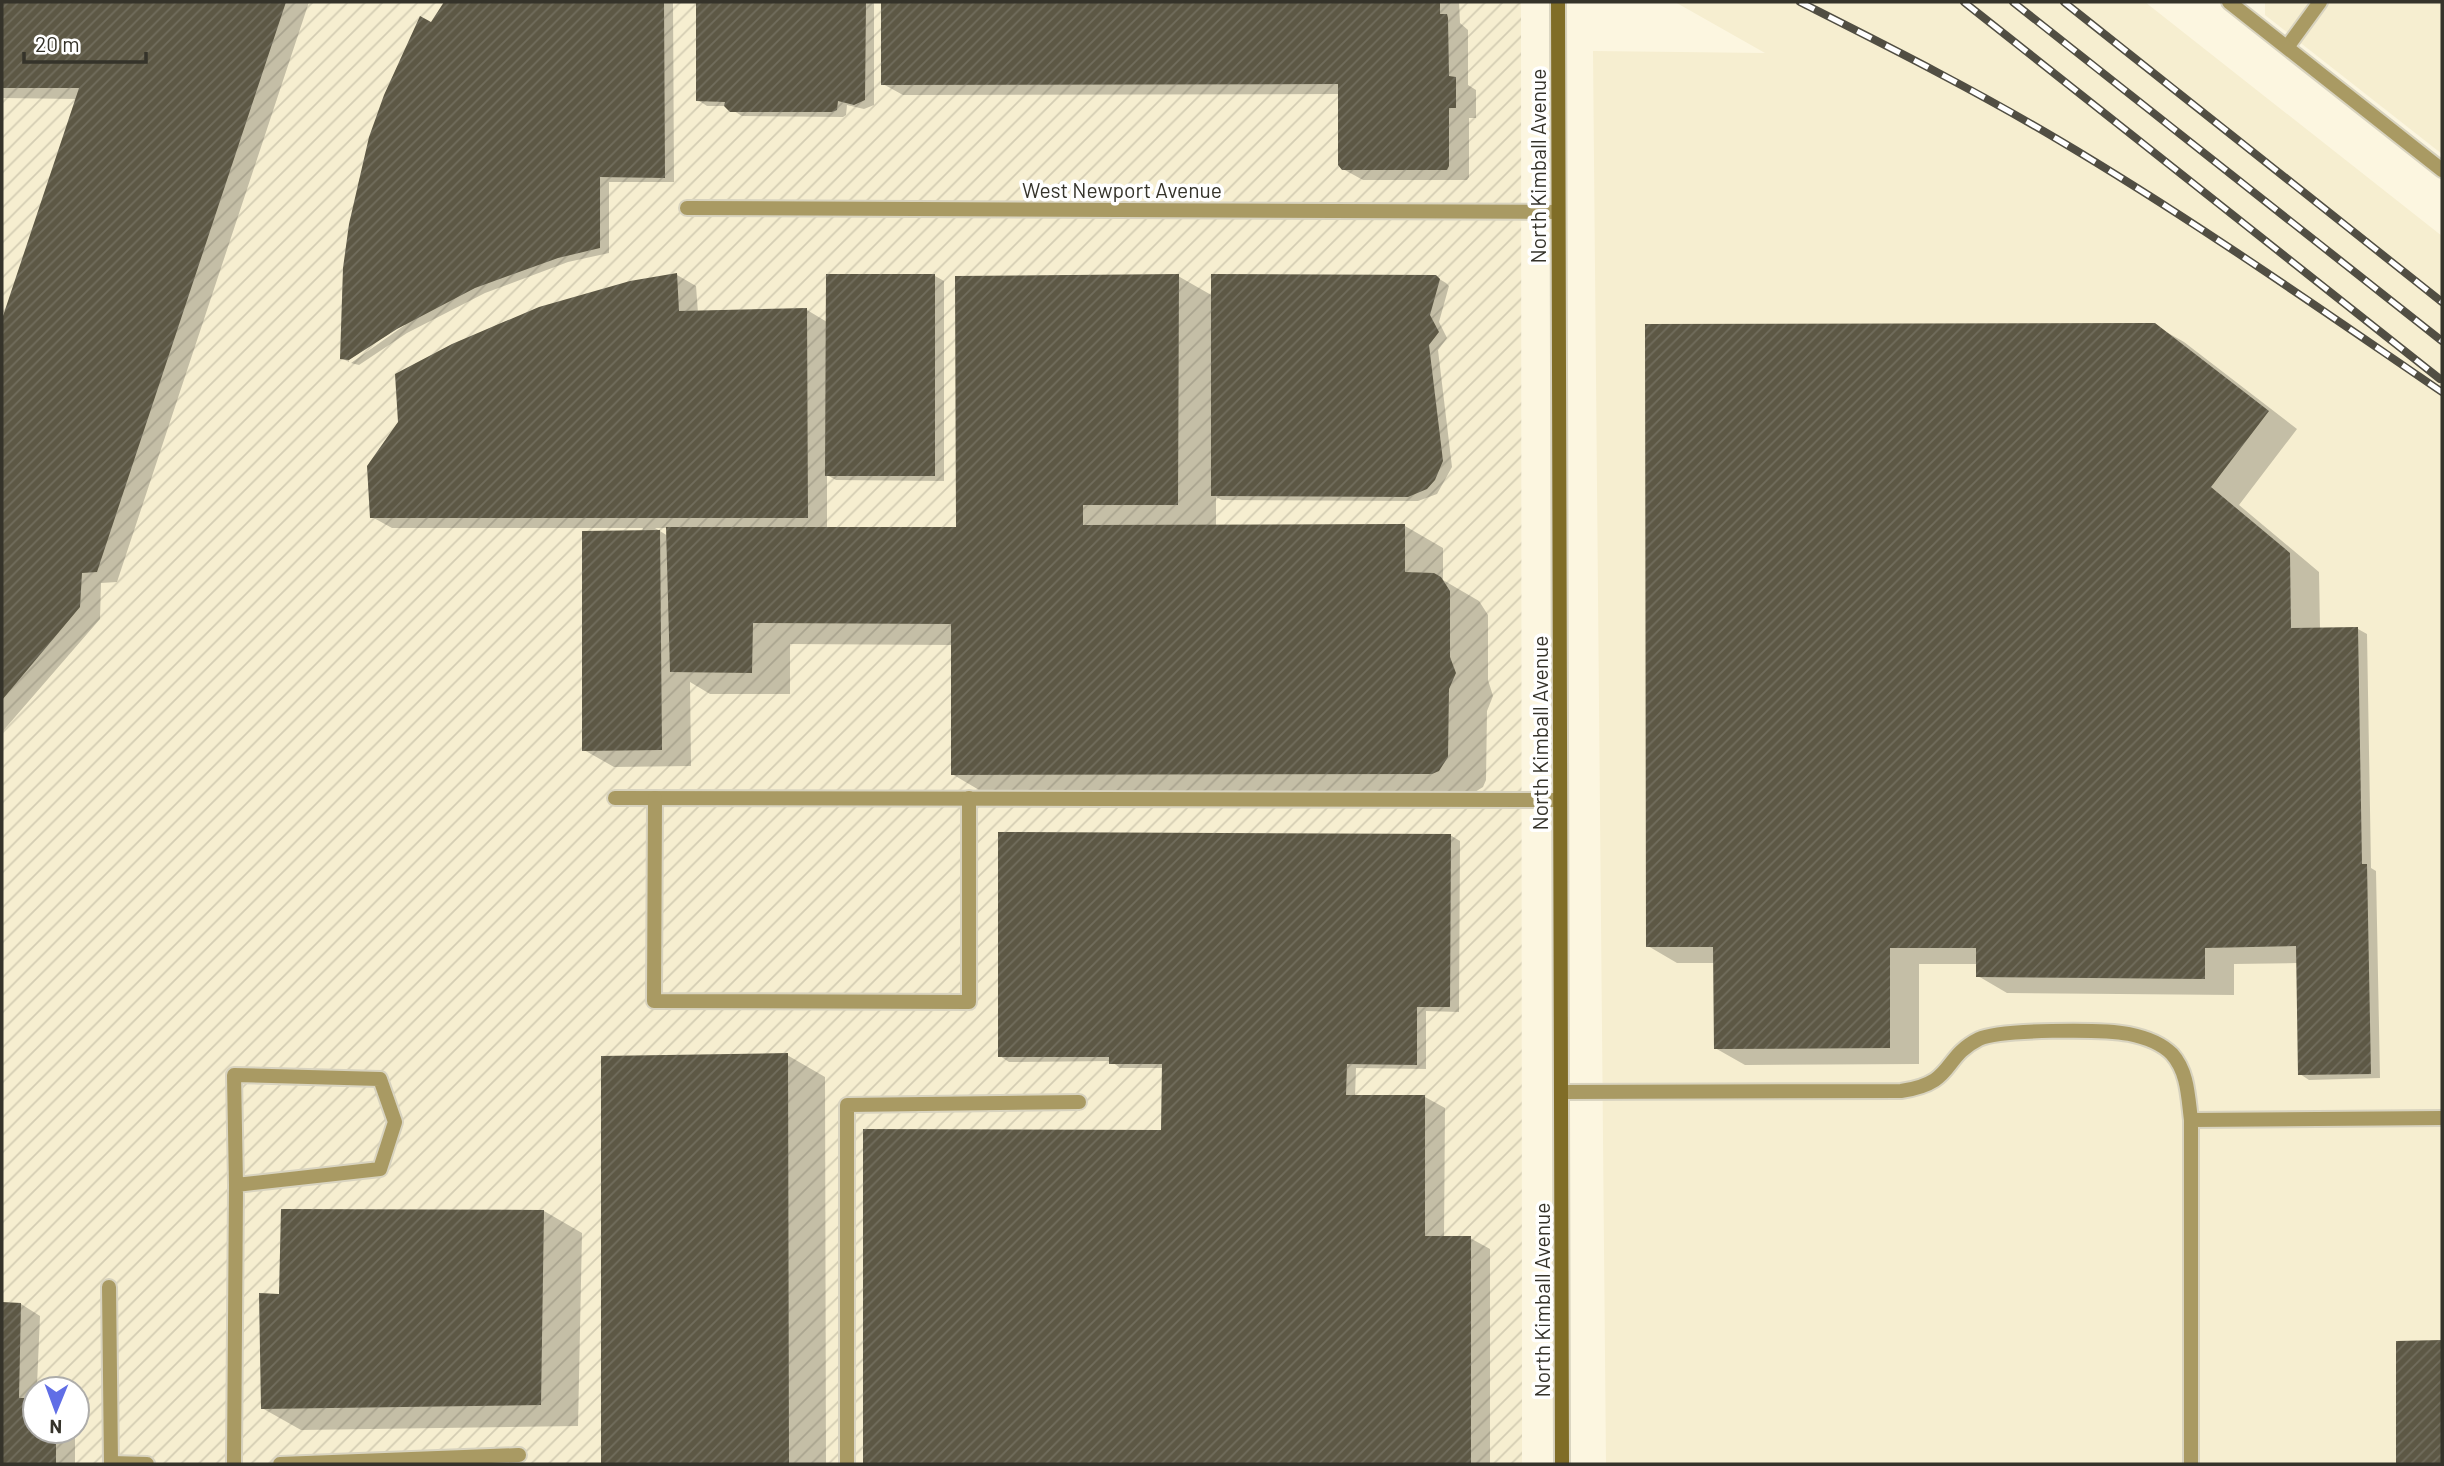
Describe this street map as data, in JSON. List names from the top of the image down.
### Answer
{
  "streets": {
    "street": ["North Kimball Avenue", "West Newport Avenue"]
  },
  "crossings": [
    ["North Kimball Avenue", "West Newport Avenue"]
  ],
  "scale_bar": "20 m",
  "north": "bottom"
}
